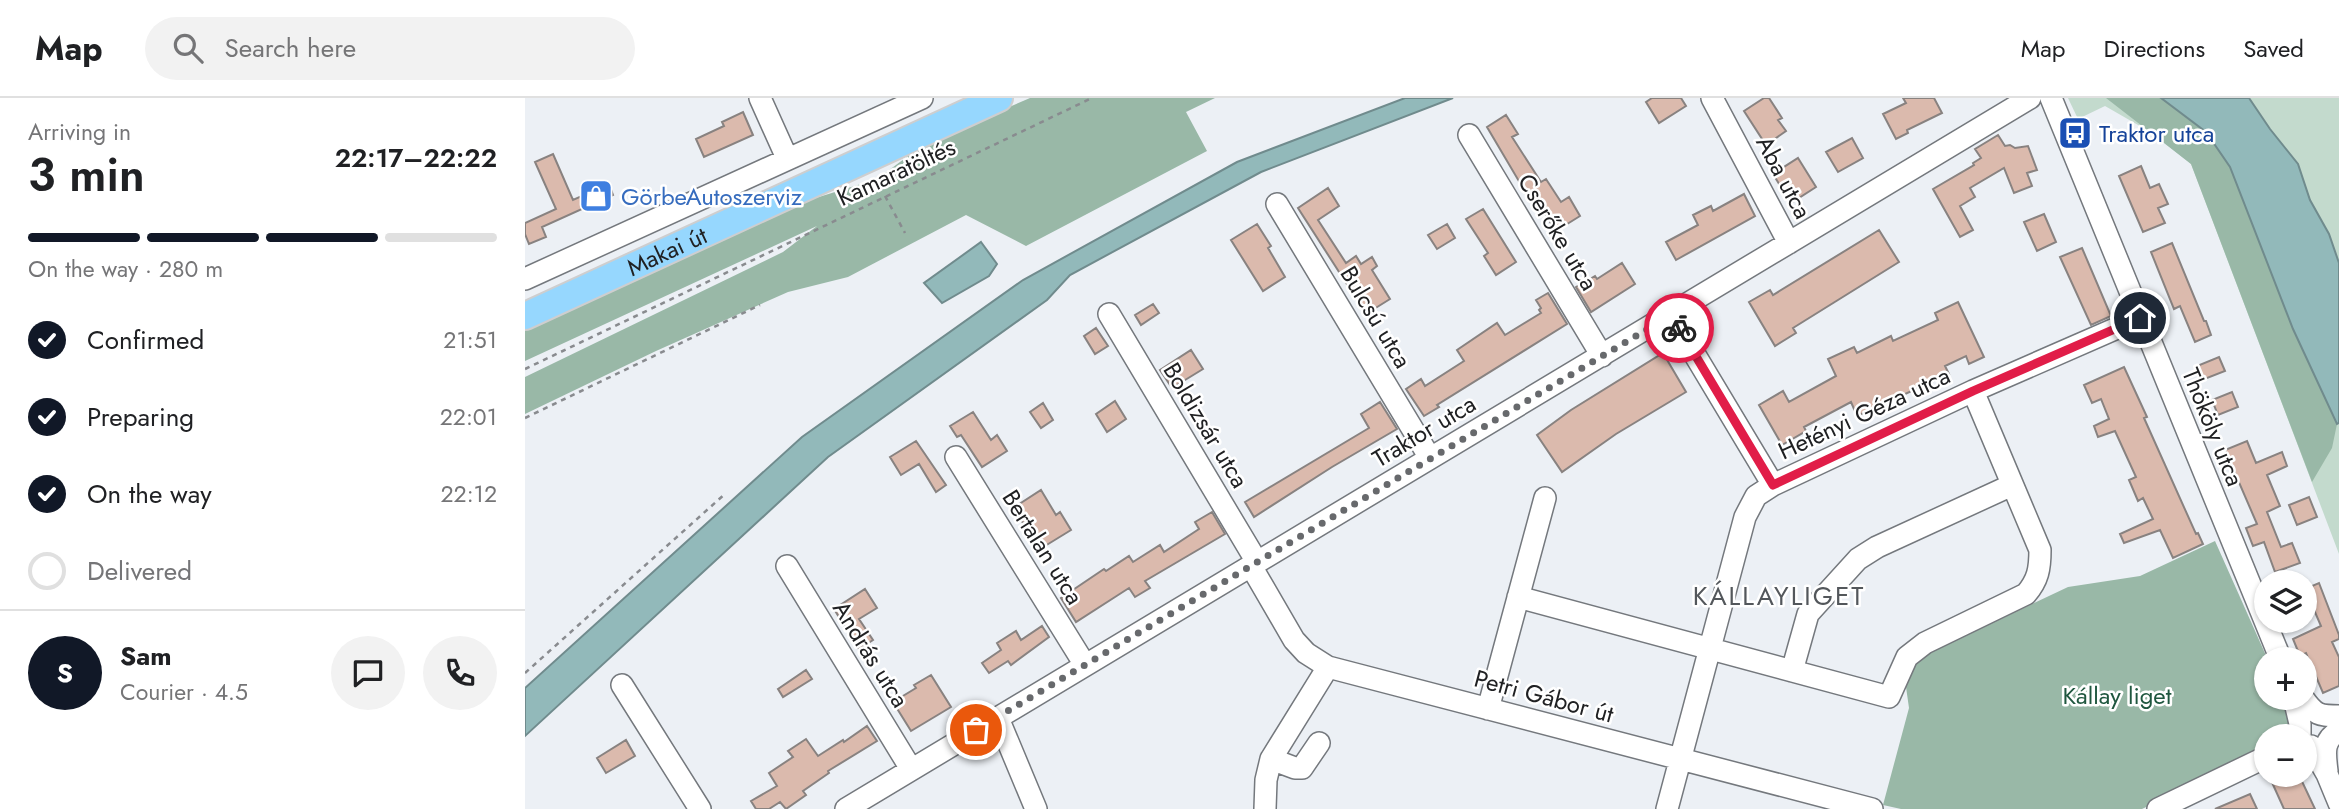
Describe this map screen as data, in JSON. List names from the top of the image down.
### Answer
{
  "streets": {
    "main road": ["Makai út"],
    "street": [
      "Aba utca",
      "Cserőke utca",
      "Bulcsú utca",
      "Hetényi Géza utca",
      "Boldizsár utca",
      "Thököly utca",
      "Traktor utca",
      "Bertalan utca",
      "András utca",
      "Petri Gábor út"
    ],
    "path": ["Kamaratöltés"]
  },
  "crossings": [
    ["Aba utca", "Traktor utca"],
    ["Cserőke utca", "Traktor utca"],
    ["Bulcsú utca", "Traktor utca"],
    ["Hetényi Géza utca", "Thököly utca"],
    ["Hetényi Géza utca", "Petri Gábor út"],
    ["Boldizsár utca", "Traktor utca"],
    ["Boldizsár utca", "Petri Gábor út"],
    ["Traktor utca", "Bertalan utca"],
    ["Traktor utca", "András utca"],
    ["Traktor utca", "Petri Gábor út"]
  ],
  "districts": ["KÁLLAYLIGET"],
  "parks": ["Kállay liget"],
  "places": {
    "bus stop": ["Traktor utca"],
    "shop": ["GörbeAutoszerviz"]
  },
  "page": {
    "header": "Map",
    "search": "Search here",
    "nav": ["Map", "Directions", "Saved"],
    "heading": ["3 min", "Arriving in", "22:17–22:22"],
    "panel": ["Sam", "Courier · 4.5"],
    "bar": "On the way · 280 m",
    "list": [
      ["Confirmed", "21:51"],
      ["Preparing", "22:01"],
      ["On the way", "22:12"],
      "Delivered"
    ],
    "map_buttons": ["+", "−"],
    "round": "S"
  }
}
